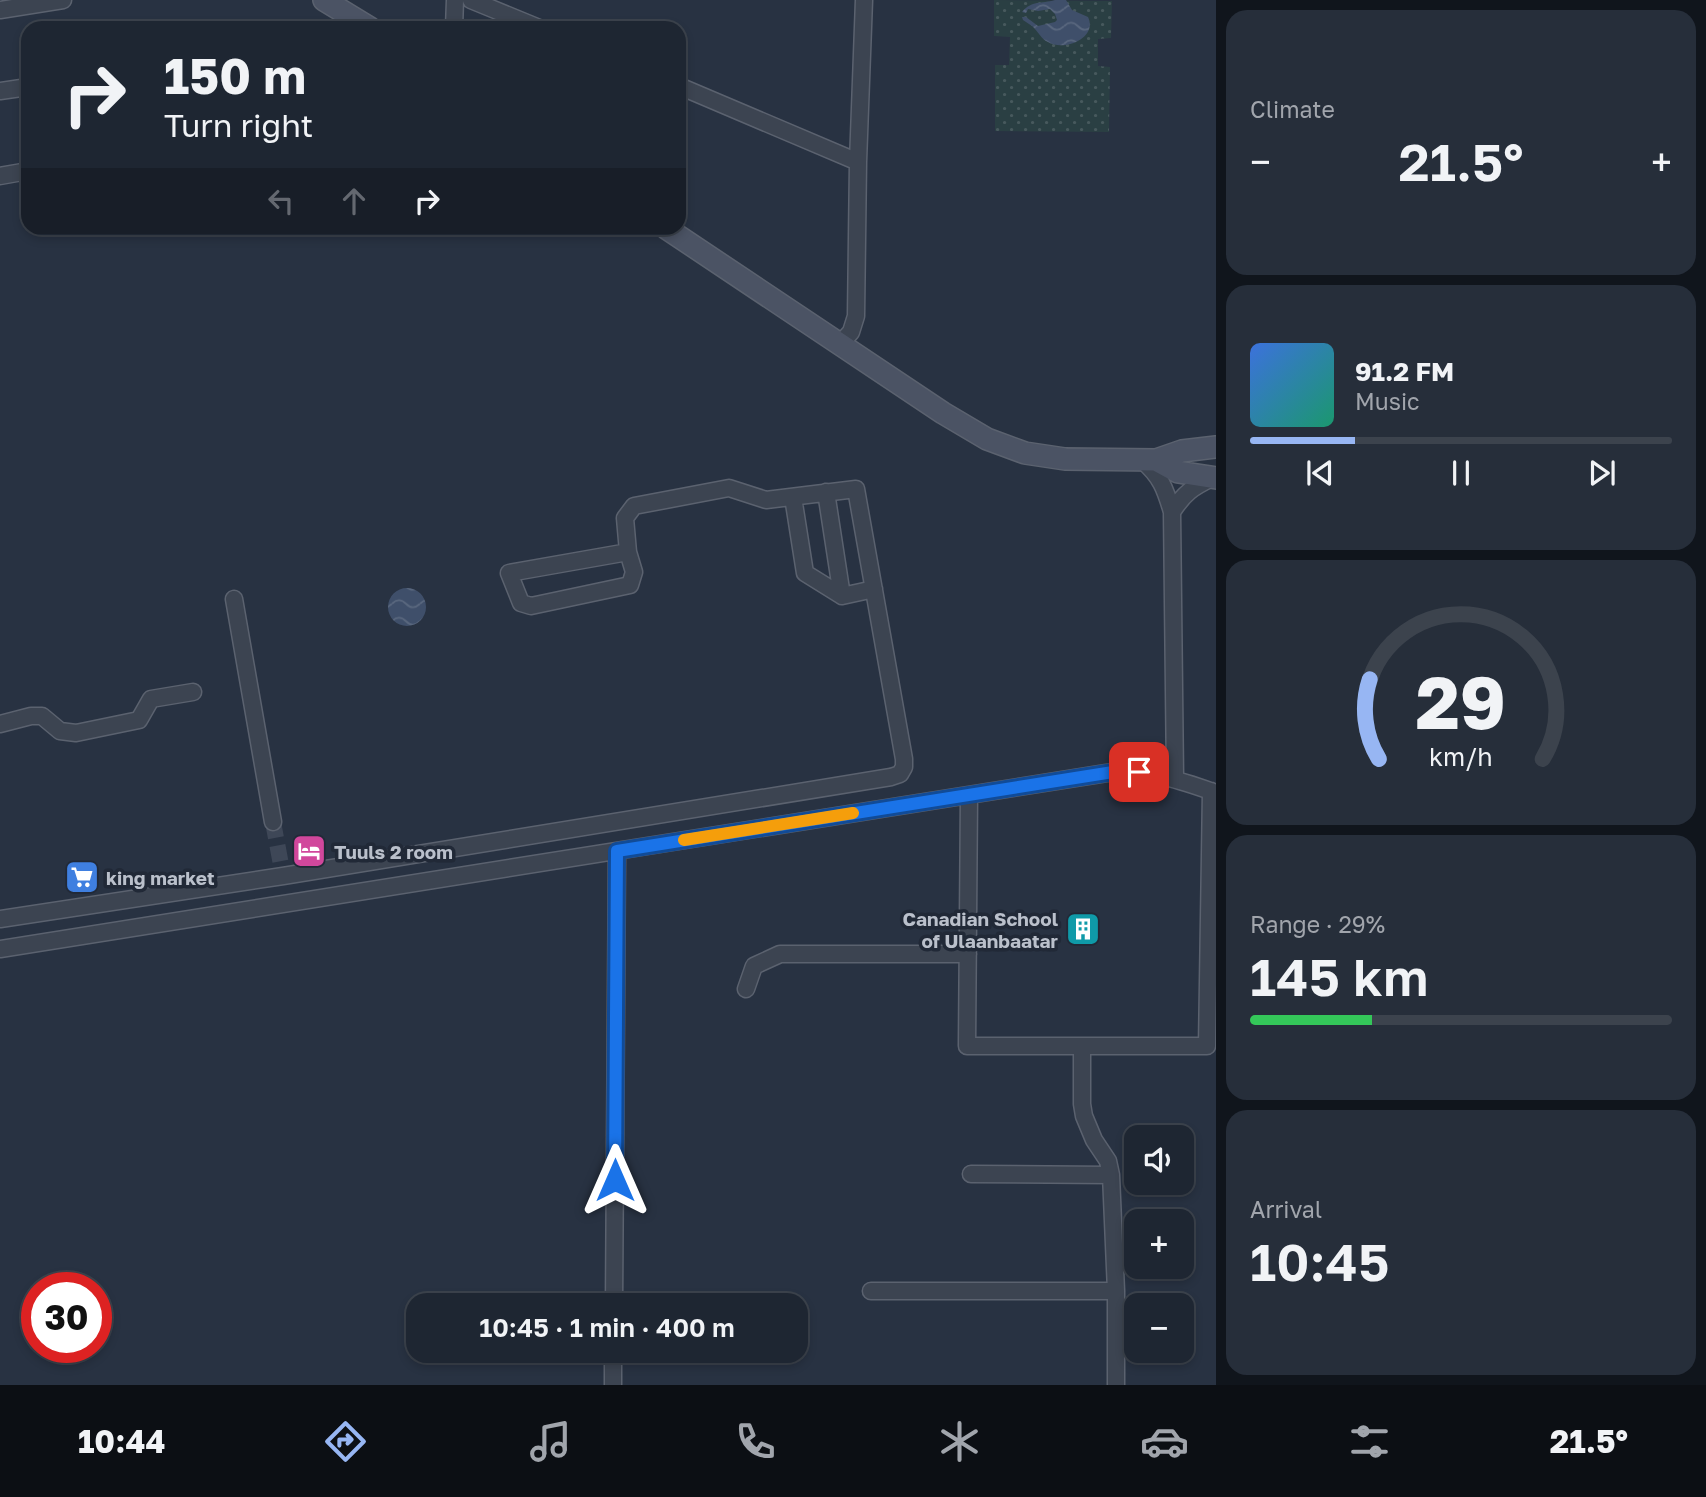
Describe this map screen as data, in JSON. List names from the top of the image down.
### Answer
{
  "places": {
    "hotel": ["Tuuls 2 room"],
    "supermarket": ["king market"],
    "building": ["Canadian School of Ulaanbaatar"]
  },
  "page": {
    "tile": [
      "Climate",
      ["Range · 29%", "145 km"],
      ["Arrival", "10:45"]
    ],
    "turn": ["150 m", "Turn right"],
    "heat": ["−", "21.5°", "+"],
    "song": ["91.2 FM", "Music"],
    "map_buttons": ["+", "−"],
    "limit": "30",
    "trip": "10:45 · 1 min · 400 m",
    "tabs": ["10:44", "21.5°"],
    "gauge": ["29", "km/h"]
  }
}
